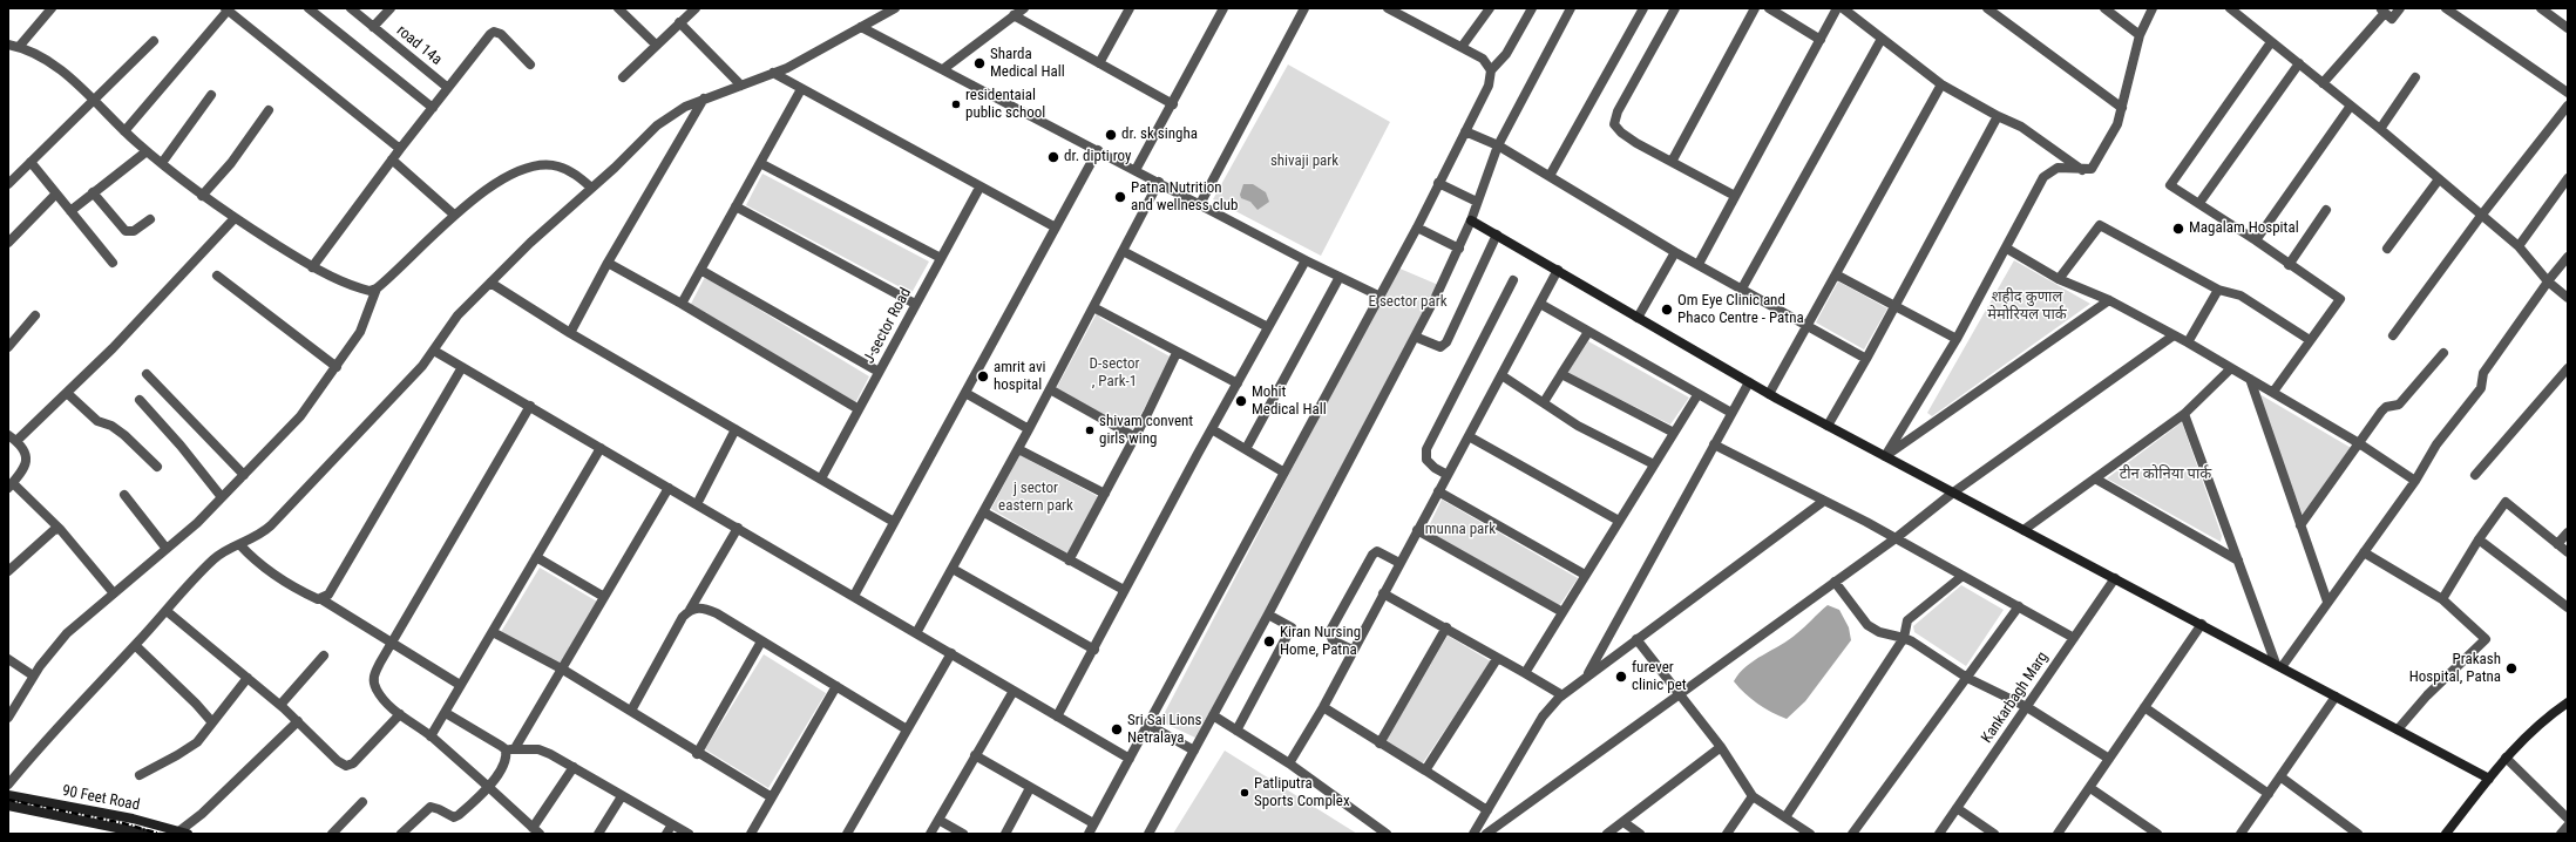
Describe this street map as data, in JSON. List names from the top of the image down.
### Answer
{
  "streets": {
    "street": [
      "road 14a",
      "J-sector Road",
      "Kankarbagh Marg",
      "90 Feet Road"
    ]
  },
  "parks": [
    "shivaji park",
    "शहीद कुणाल मेमोरियल पार्क",
    "E sector park",
    "D-sector , Park-1",
    "टीन कोनिया पार्क",
    "j sector eastern park",
    "munna park"
  ],
  "places": [
    "Sharda Medical Hall",
    "residentaial public school",
    "dr. sk singha",
    "dr. dipti roy",
    "Patna Nutrition and wellness club",
    "Magalam Hospital",
    "Om Eye Clinic and Phaco Centre - Patna",
    "amrit avi hospital",
    "Mohit Medical Hall",
    "shivam convent girls wing",
    "Kiran Nursing Home, Patna",
    "Prakash Hospital, Patna",
    "furever clinic pet",
    "Sri Sai Lions Netralaya",
    "Patliputra Sports Complex"
  ]
}
